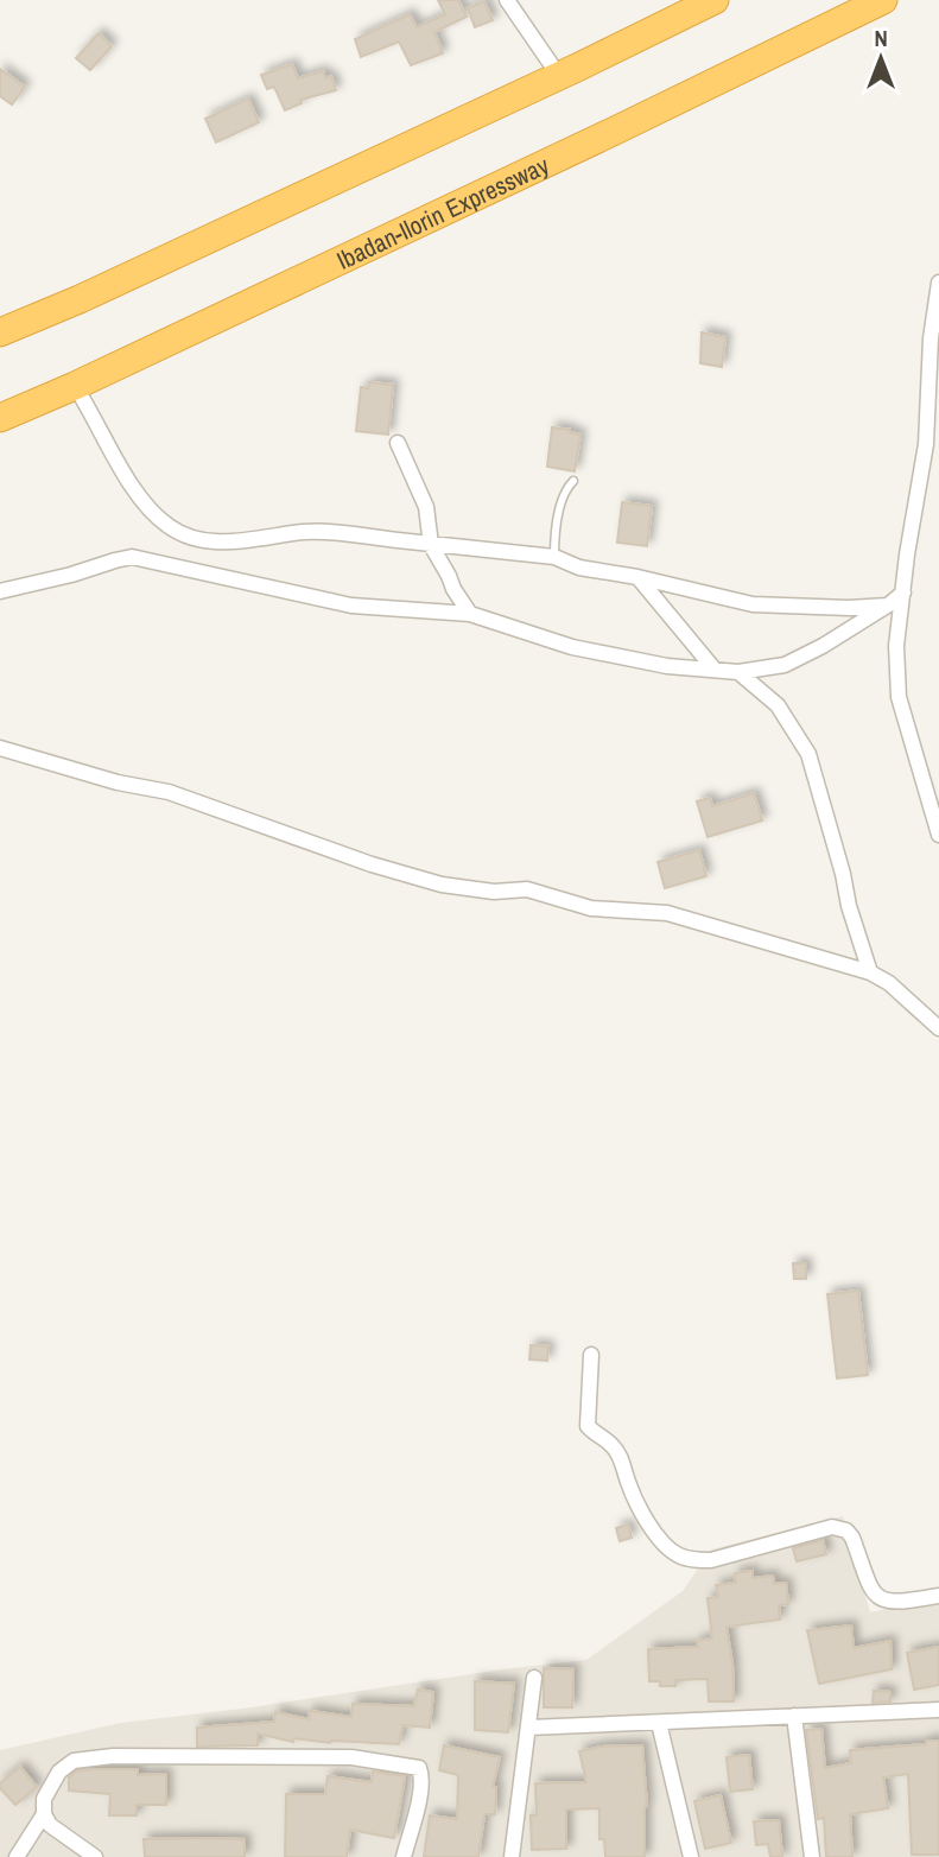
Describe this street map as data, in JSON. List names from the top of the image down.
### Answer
{
  "streets": {
    "highway": ["Ibadan-Ilorin Expressway"]
  },
  "north": "top"
}
